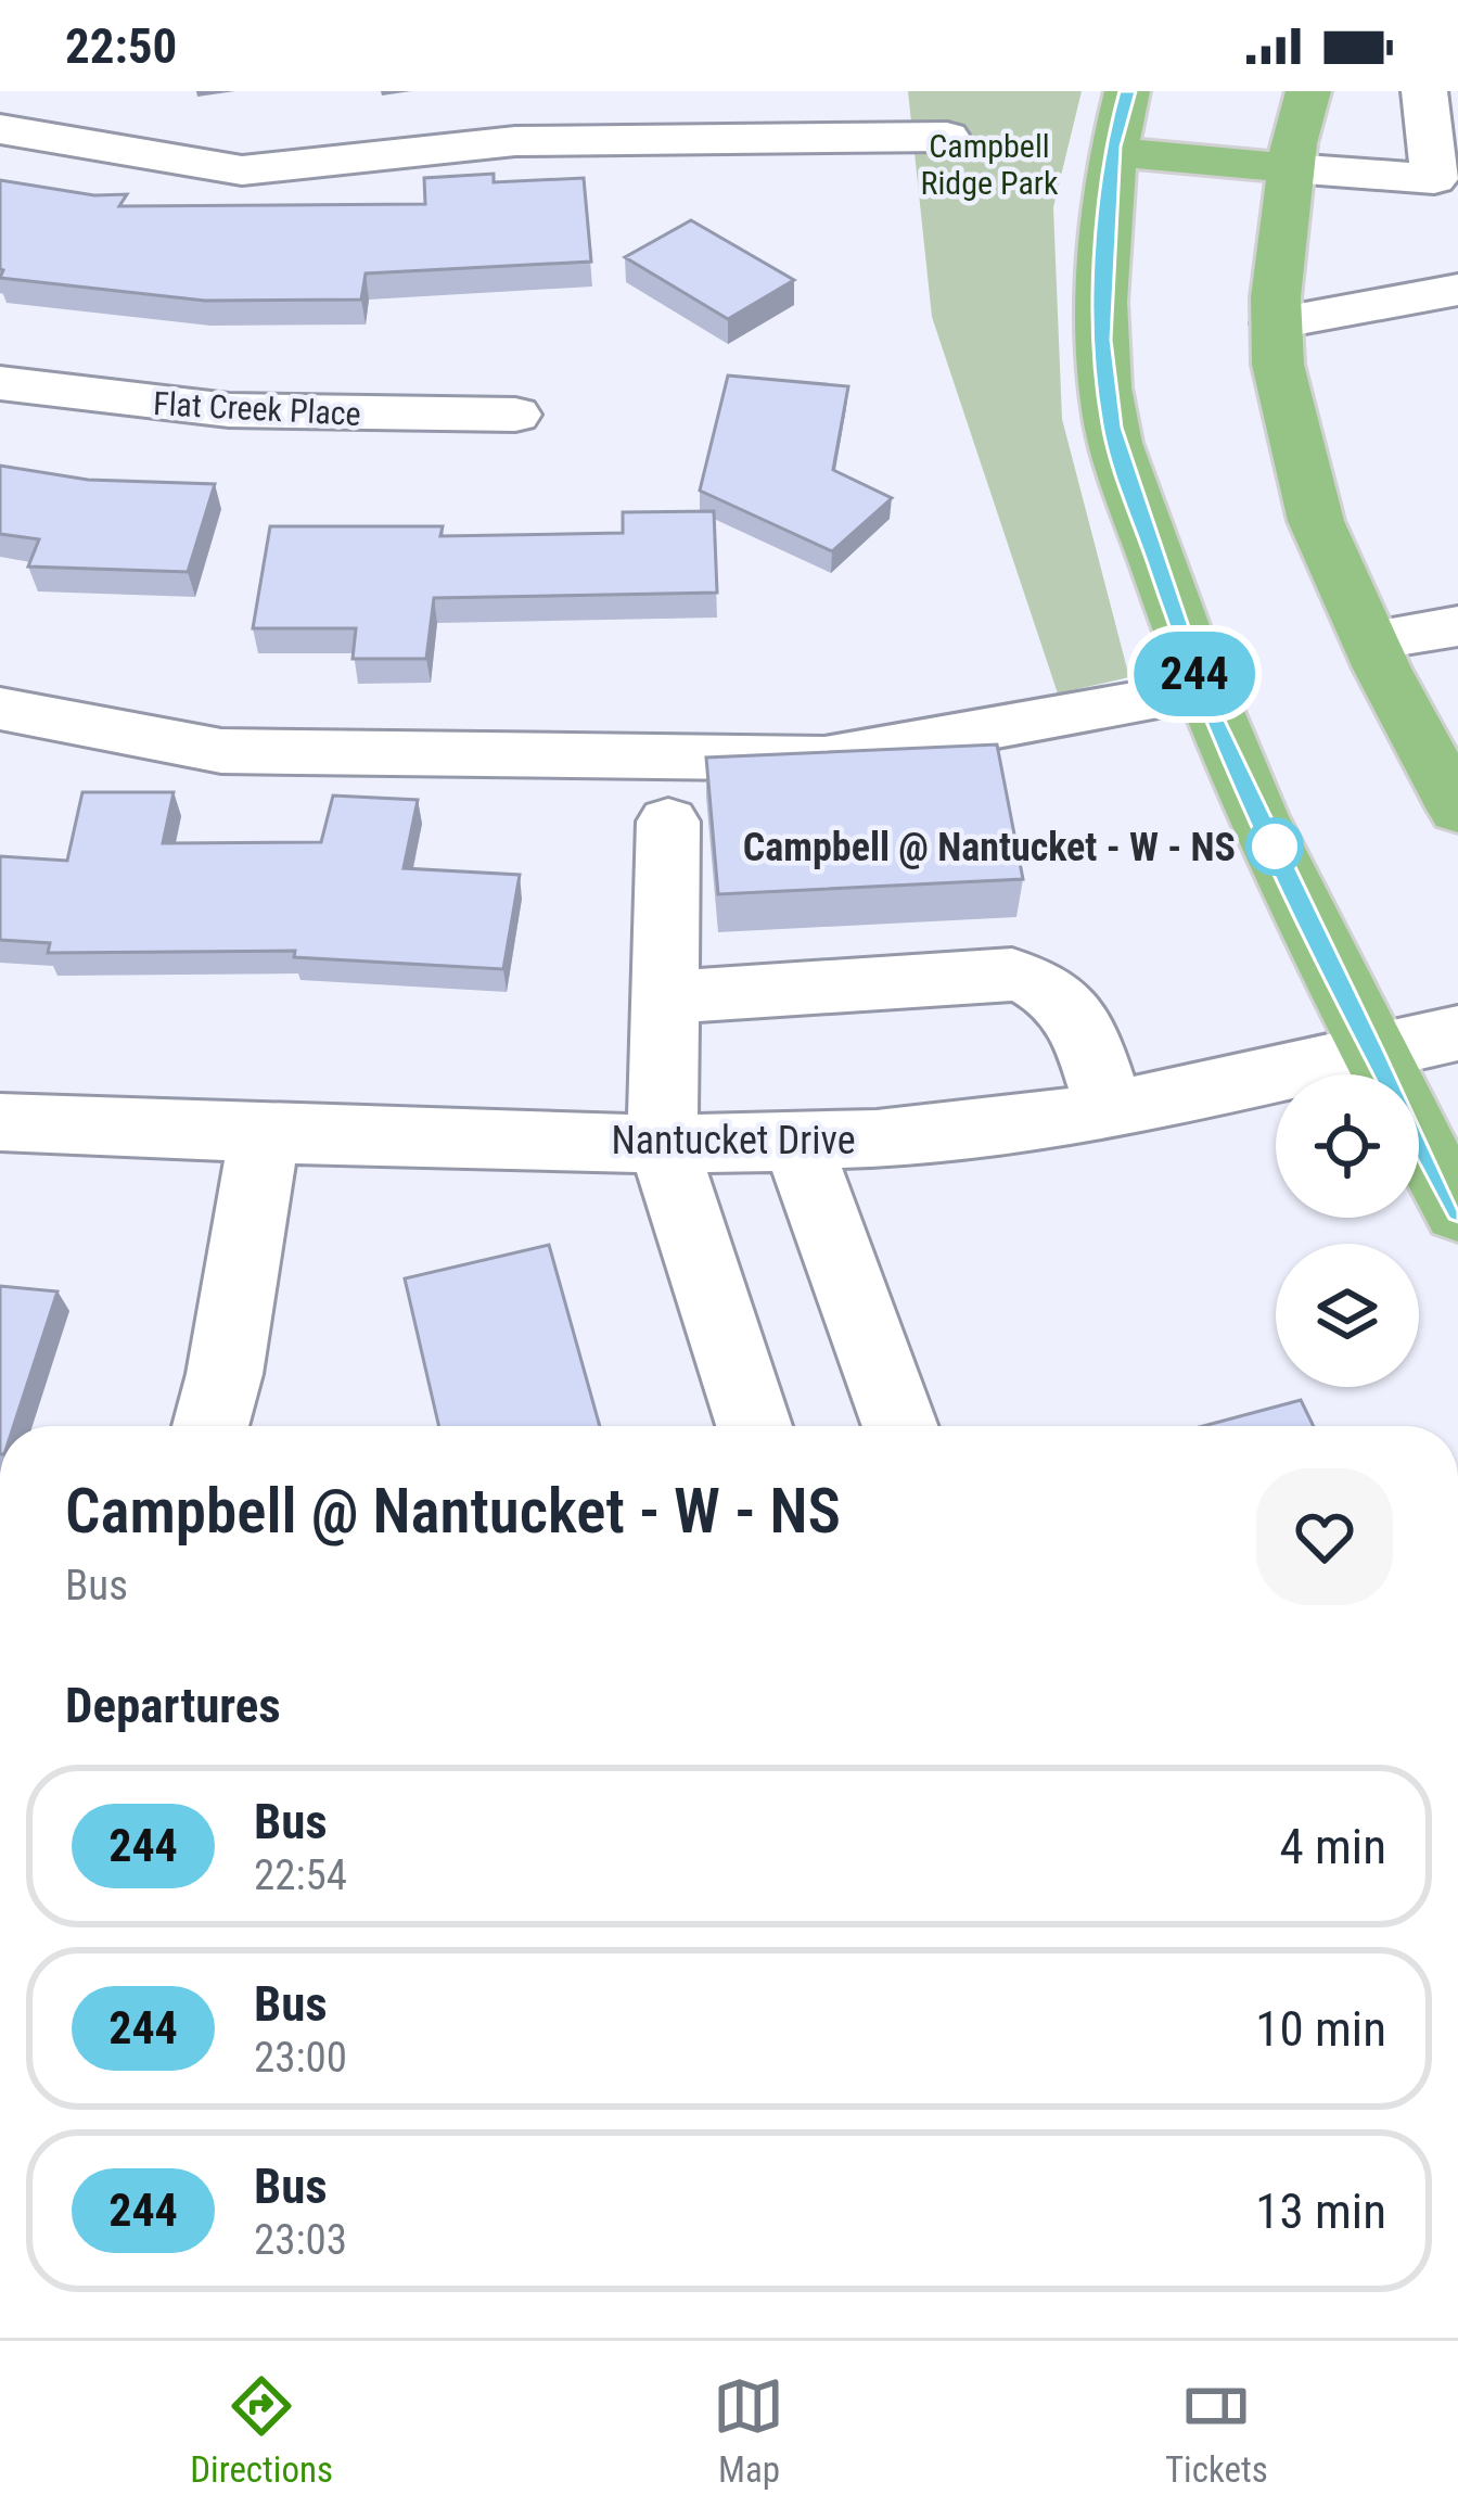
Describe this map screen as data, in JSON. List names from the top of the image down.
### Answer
{
  "streets": {
    "street": ["Flat Creek Place", "Nantucket Drive"]
  },
  "parks": ["Campbell Ridge Park"],
  "places": ["Campbell @ Nantucket - W - NS"],
  "lines": ["bus line 244"],
  "page": {
    "status": "22:50",
    "on_map": "244",
    "heading": [
      ["Campbell @ Nantucket - W - NS", "Bus"],
      "Departures"
    ],
    "list": [
      {
        "mark": "244",
        "name": "Bus",
        "note": "22:54",
        "value": "4 min"
      },
      {
        "mark": "244",
        "name": "Bus",
        "note": "23:00",
        "value": "10 min"
      },
      {
        "mark": "244",
        "name": "Bus",
        "note": "23:03",
        "value": "13 min"
      }
    ],
    "tabs": ["Directions", "Map", "Tickets"]
  }
}
